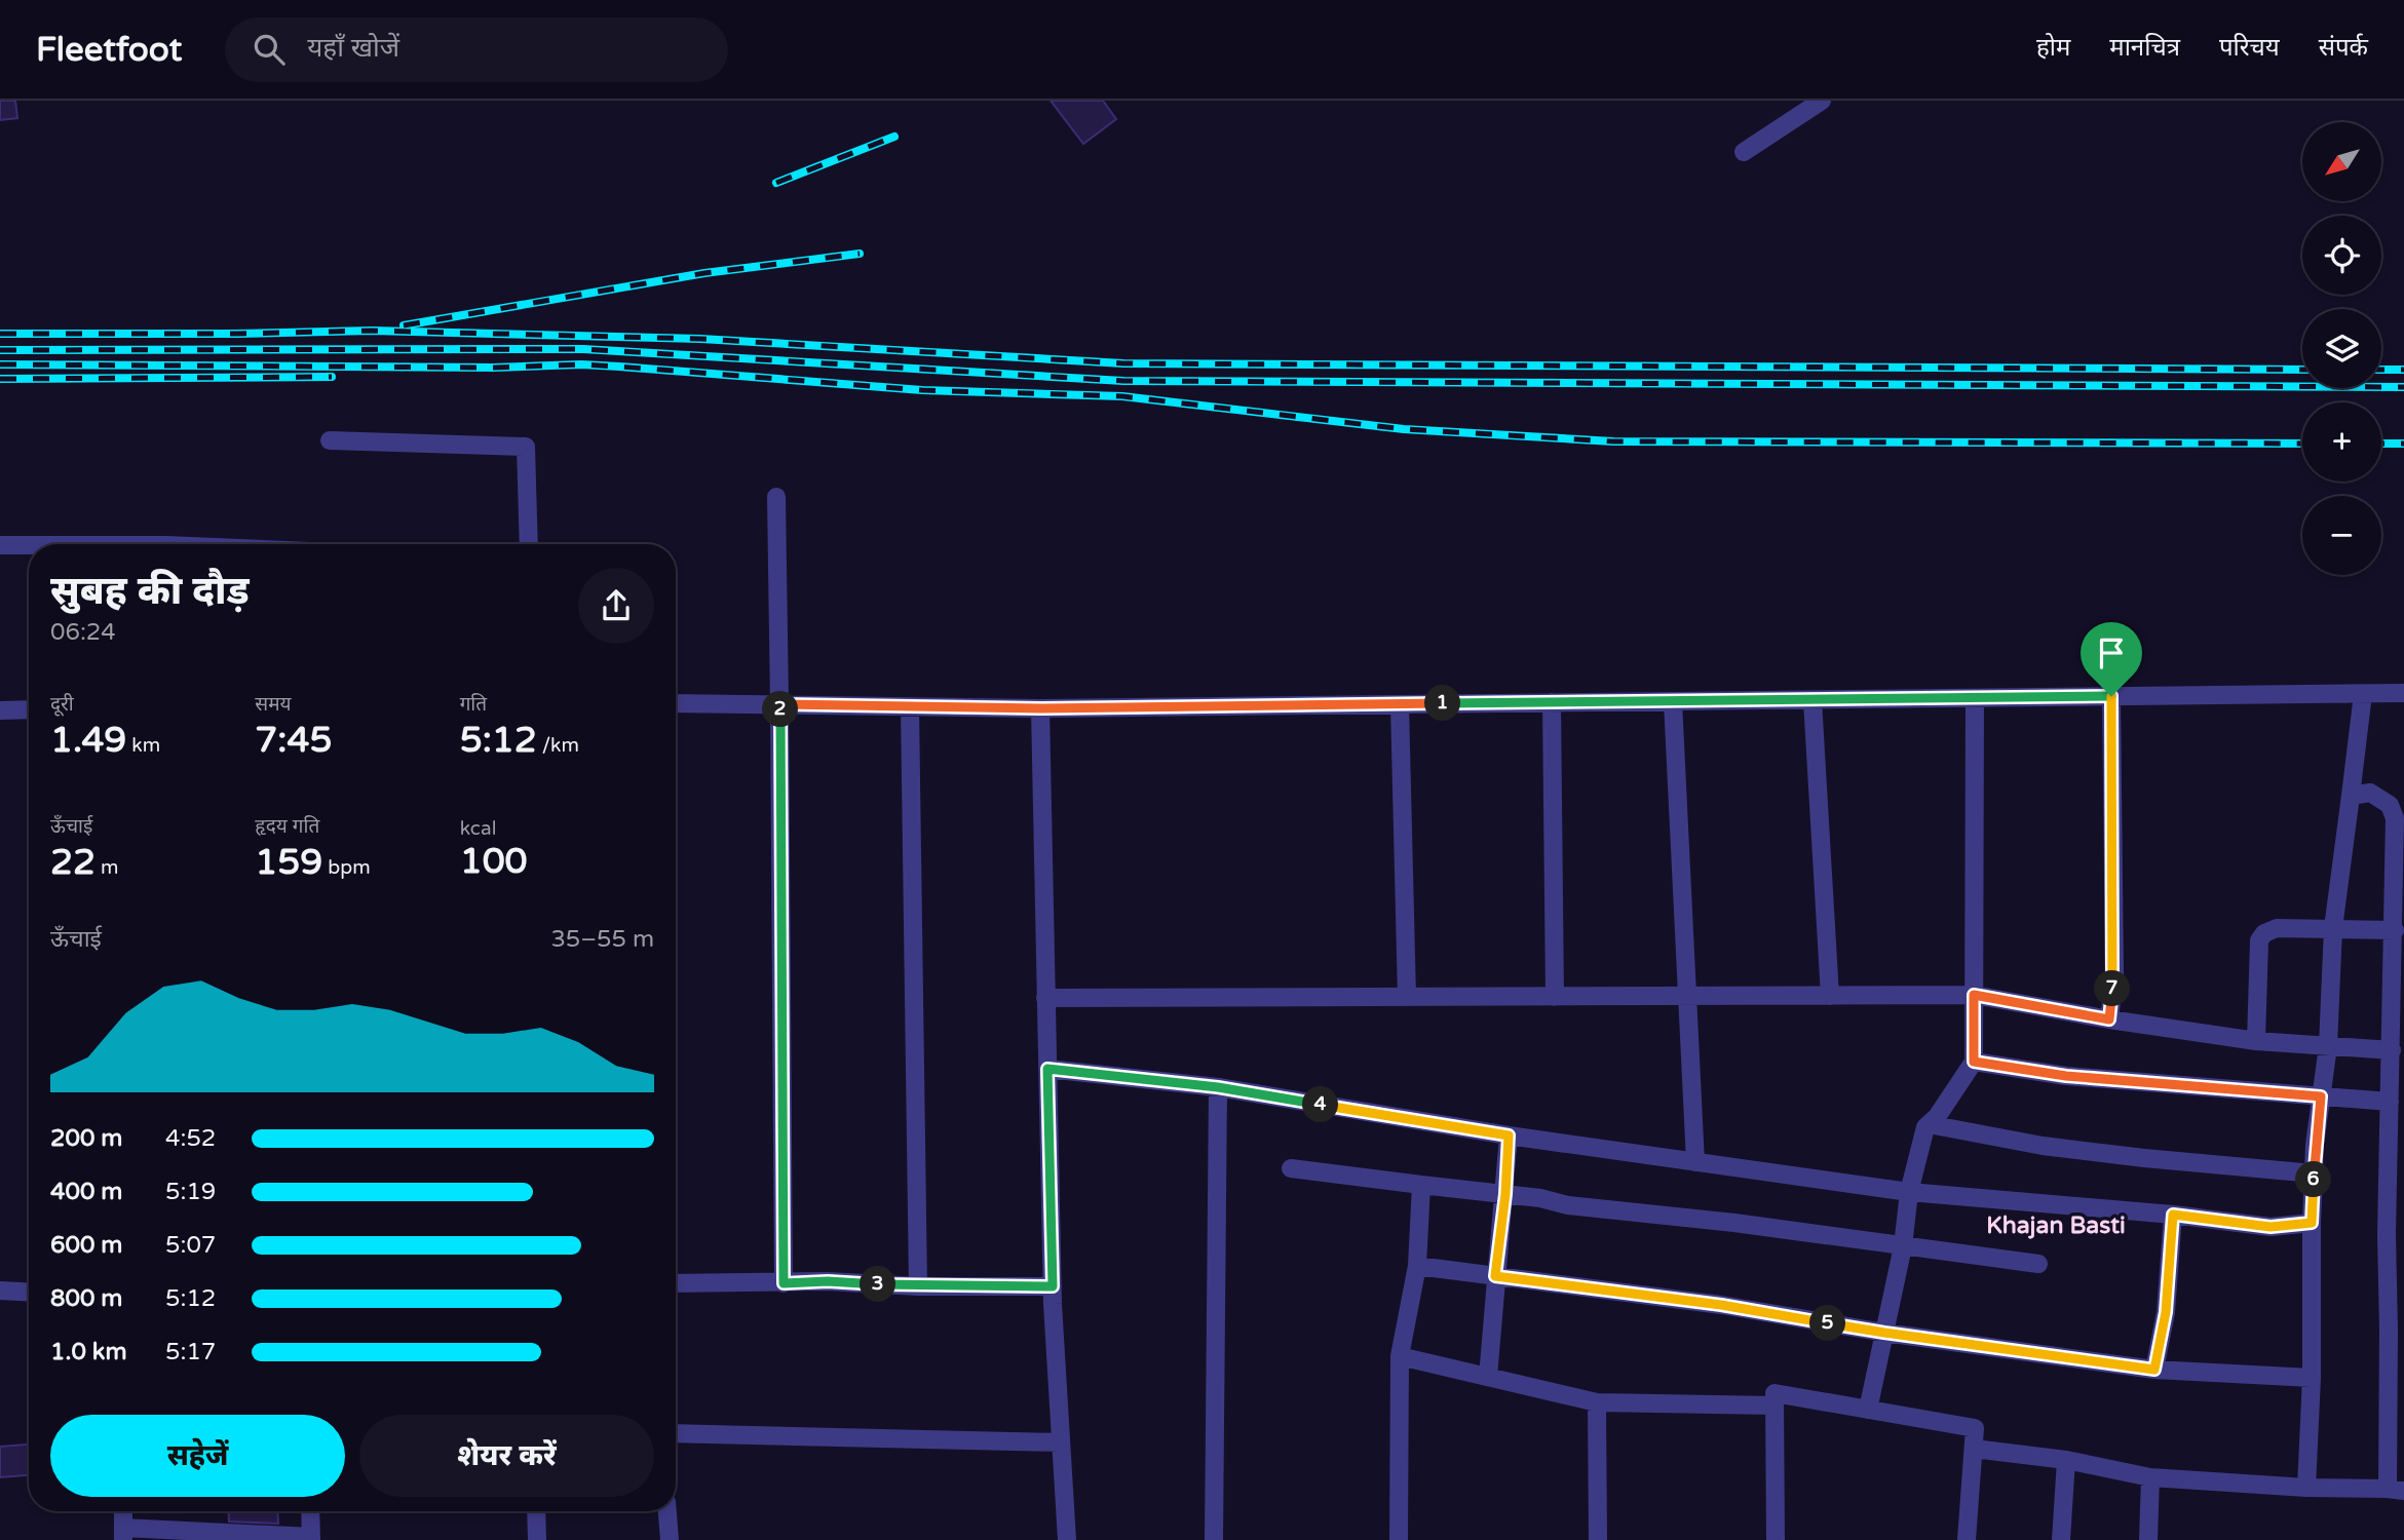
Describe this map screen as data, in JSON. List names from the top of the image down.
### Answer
{
  "districts": ["Khajan Basti"],
  "north": "bottom left",
  "page": {
    "header": "Fleetfoot",
    "search": "यहाँ खोजें",
    "nav": [
      "होम",
      "मानचित्र",
      "परिचय",
      "संपर्क"
    ],
    "map_buttons": ["+", "−"],
    "heading": ["सुबह की दौड़", "06:24"],
    "stats": [
      ["दूरी", "1.49 km"],
      ["समय", "7:45"],
      ["गति", "5:12 /km"],
      ["ऊँचाई", "22 m"],
      ["हृदय गति", "159 bpm"],
      ["kcal", "100"]
    ],
    "pins": [
      "1",
      "2",
      "7",
      "4",
      "6",
      "3",
      "5"
    ],
    "chart": ["ऊँचाई", "35–55 m"],
    "list": [
      {
        "name": "200 m",
        "note": "4:52"
      },
      {
        "name": "400 m",
        "note": "5:19"
      },
      {
        "name": "600 m",
        "note": "5:07"
      },
      {
        "name": "800 m",
        "note": "5:12"
      },
      {
        "name": "1.0 km",
        "note": "5:17"
      }
    ],
    "buttons": ["सहेजें", "शेयर करें"]
  }
}
